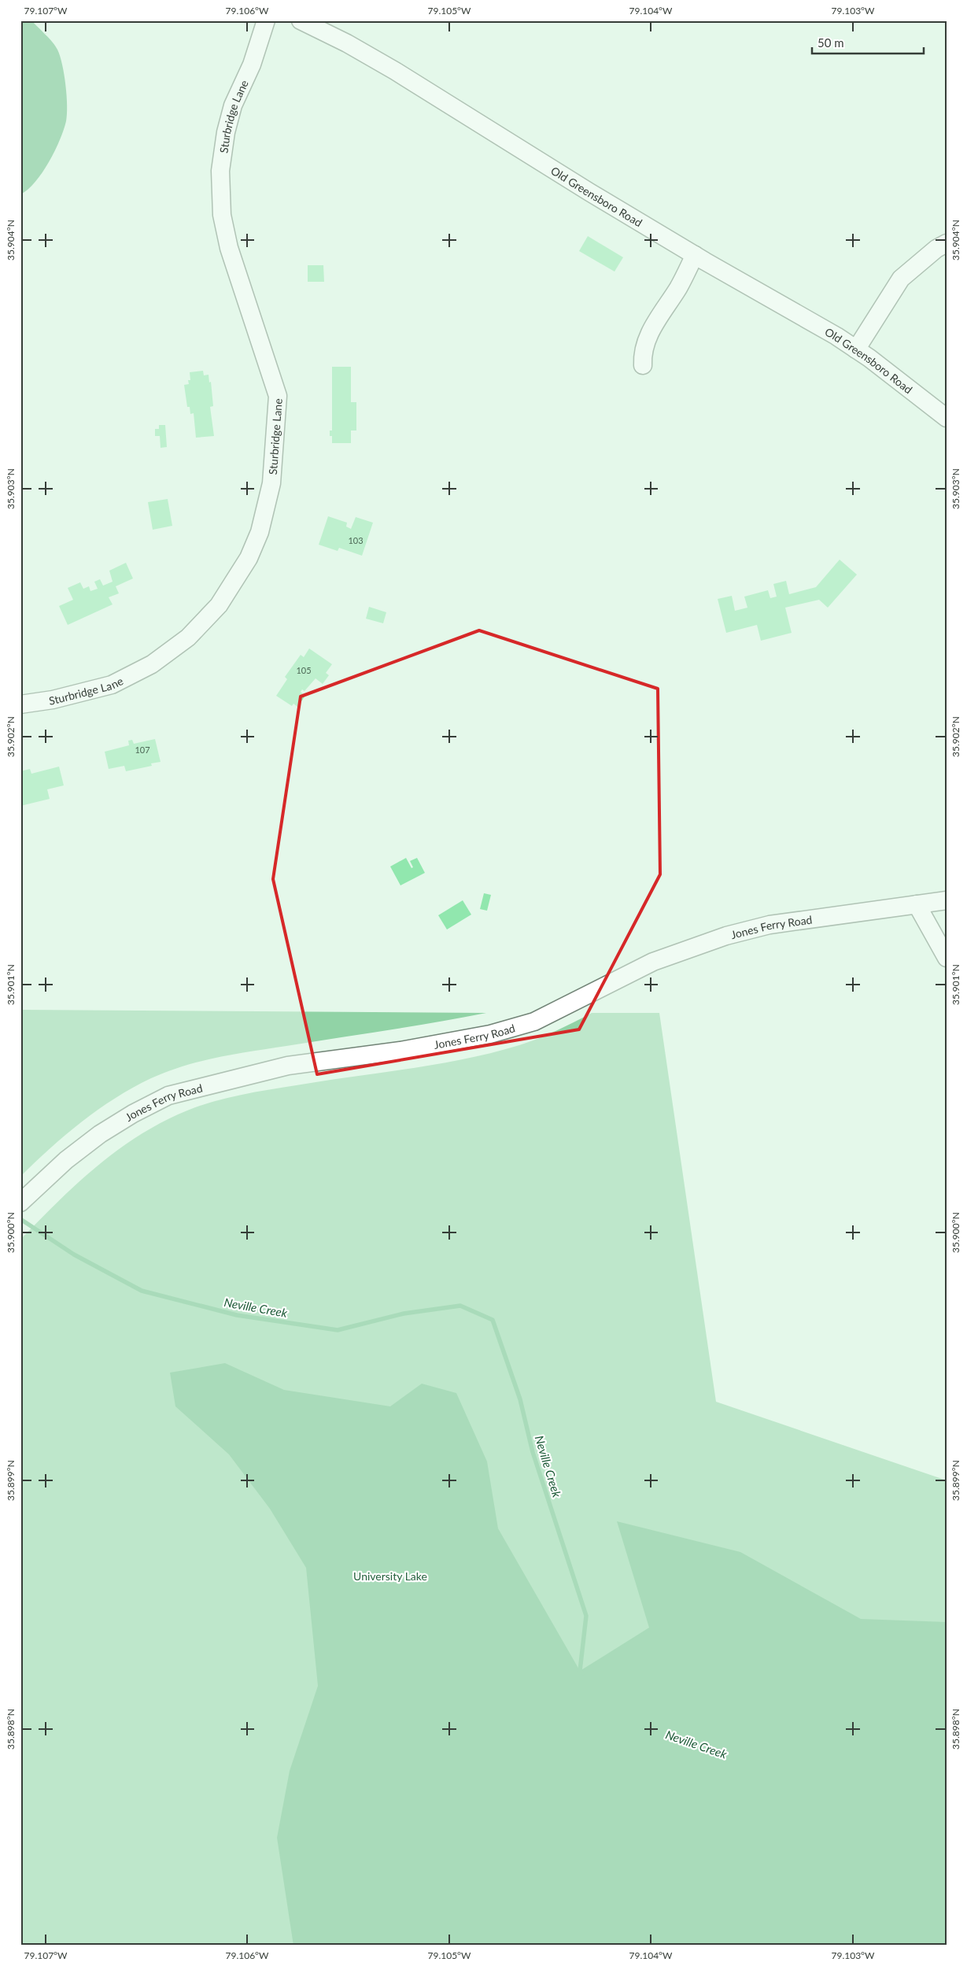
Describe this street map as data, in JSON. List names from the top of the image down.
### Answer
{
  "streets": {
    "street": ["Sturbridge Lane", "Old Greensboro Road", "Jones Ferry Road"]
  },
  "water": ["Neville Creek"],
  "parks": ["University Lake"],
  "house_numbers": ["103", "105", "107"],
  "scale_bar": "50 m",
  "coordinates": [
    "79.107°W",
    "79.106°W",
    "79.105°W",
    "79.104°W",
    "79.103°W",
    "35.904°N",
    "35.903°N",
    "35.902°N",
    "35.901°N",
    "35.900°N",
    "35.899°N",
    "35.898°N"
  ]
}
